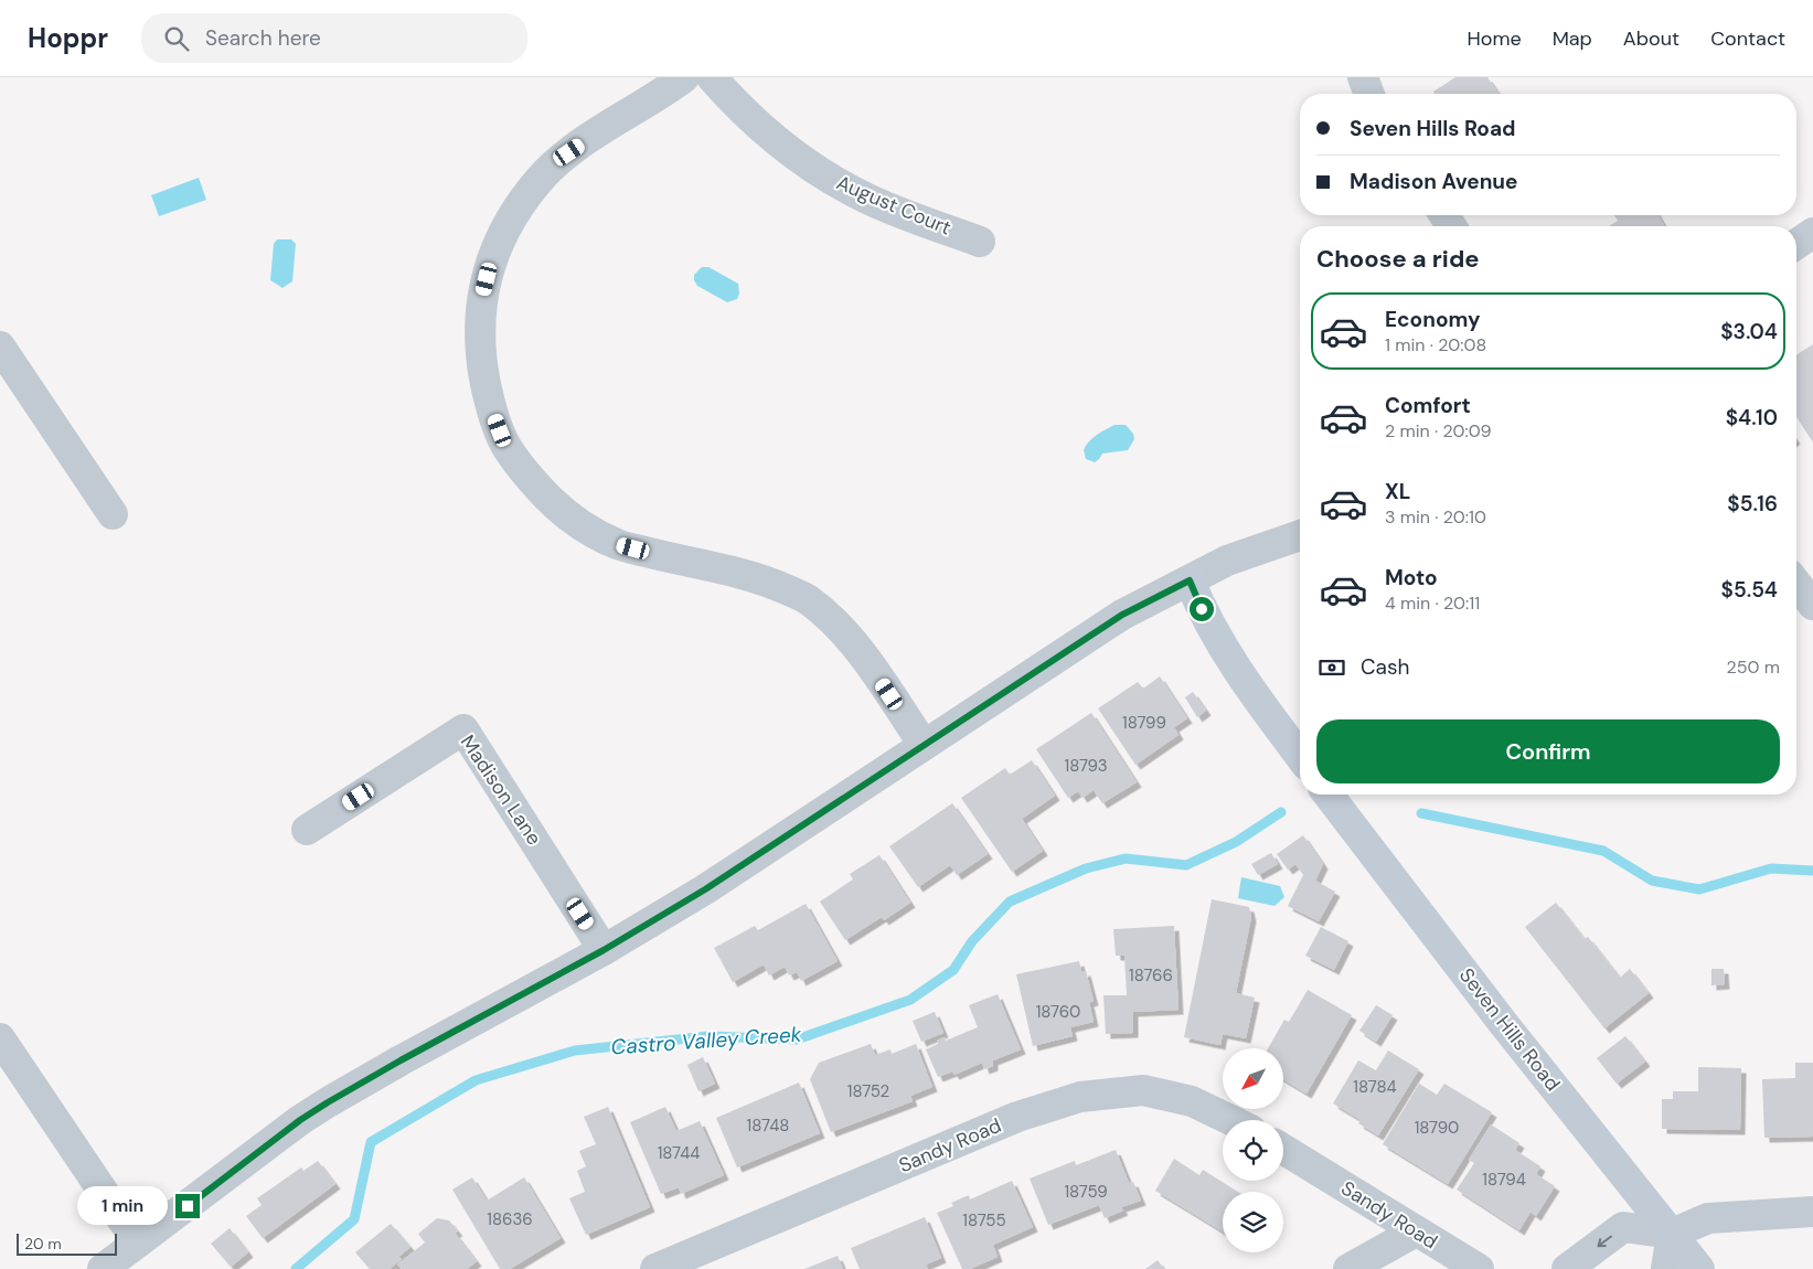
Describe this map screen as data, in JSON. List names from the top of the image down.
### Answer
{
  "streets": {
    "street": [
      "August Court",
      "Madison Lane",
      "Seven Hills Road",
      "Sandy Road"
    ]
  },
  "water": ["Castro Valley Creek"],
  "house_numbers": [
    "18799",
    "18793",
    "18766",
    "18760",
    "18784",
    "18752",
    "18748",
    "18790",
    "18744",
    "18794",
    "18759",
    "18636",
    "18755"
  ],
  "scale_bar": "20 m",
  "north": "bottom left",
  "page": {
    "header": "Hoppr",
    "search": "Search here",
    "nav": [
      "Home",
      "Map",
      "About",
      "Contact"
    ],
    "banner": ["Seven Hills Road", "Madison Avenue"],
    "heading": "Choose a ride",
    "list": [
      {
        "name": "Economy",
        "note": "1 min · 20:08",
        "value": "$3.04"
      },
      {
        "name": "Comfort",
        "note": "2 min · 20:09",
        "value": "$4.10"
      },
      {
        "name": "XL",
        "note": "3 min · 20:10",
        "value": "$5.16"
      },
      {
        "name": "Moto",
        "note": "4 min · 20:11",
        "value": "$5.54"
      }
    ],
    "pay": ["Cash", "250 m"],
    "buttons": "Confirm",
    "bubble": "1 min",
    "scale": "20 m"
  }
}
